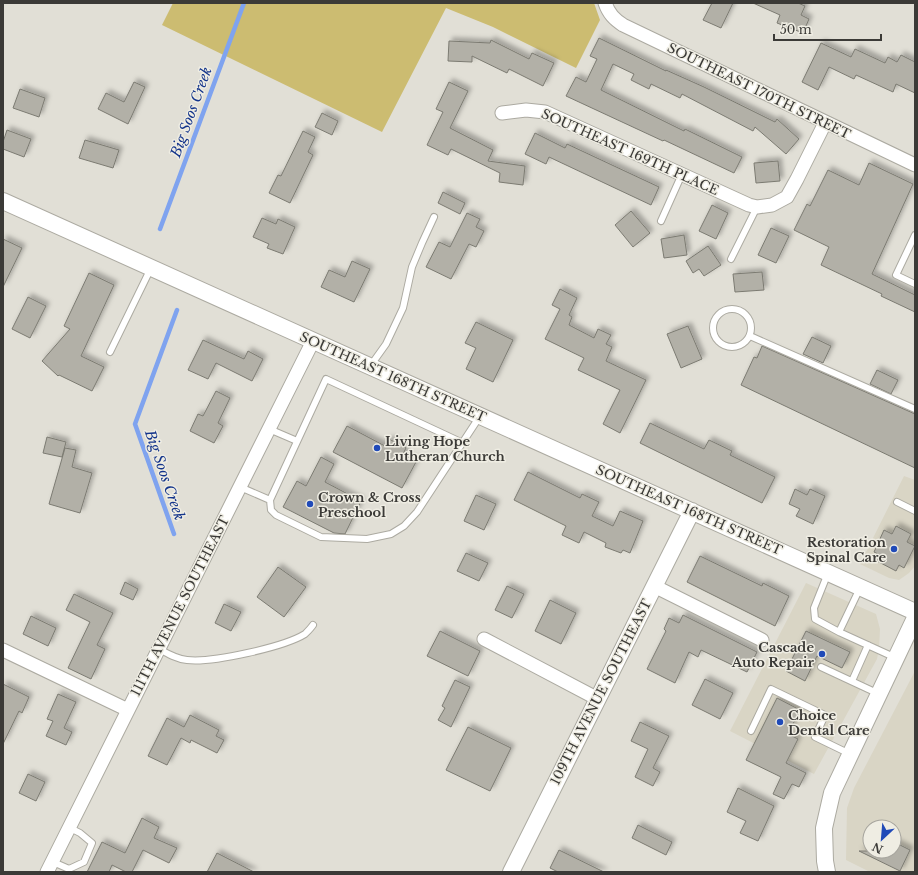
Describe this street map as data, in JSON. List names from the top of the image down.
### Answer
{
  "streets": {
    "street": [
      "SOUTHEAST 170TH STREET",
      "SOUTHEAST 169TH PLACE",
      "SOUTHEAST 168TH STREET",
      "111TH AVENUE SOUTHEAST",
      "109TH AVENUE SOUTHEAST"
    ]
  },
  "crossings": [
    ["SOUTHEAST 168TH STREET", "111TH AVENUE SOUTHEAST"],
    ["SOUTHEAST 168TH STREET", "109TH AVENUE SOUTHEAST"]
  ],
  "water": ["Big Soos Creek"],
  "places": [
    "Living Hope Lutheran Church",
    "Crown & Cross Preschool",
    "Restoration Spinal Care",
    "Cascade Auto Repair",
    "Choice Dental Care"
  ],
  "scale_bar": "50 m",
  "north": "bottom left"
}
